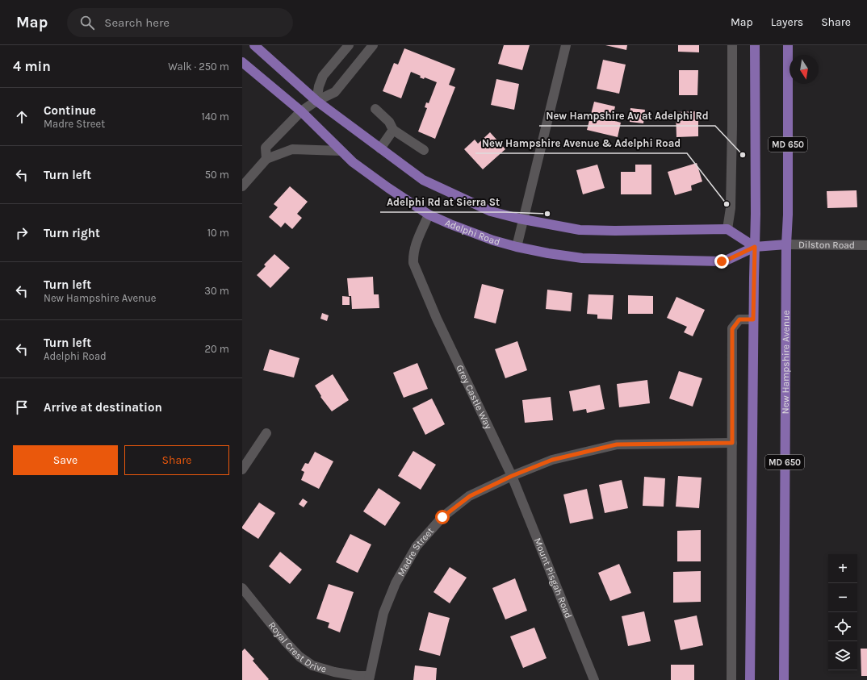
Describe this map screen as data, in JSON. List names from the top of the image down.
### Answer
{
  "streets": {
    "main road": ["MD 650", "Adelphi Road", "New Hampshire Avenue"],
    "street": [
      "Dilston Road",
      "Grey Castle Way",
      "Madre Street",
      "Mount Pisgah Road",
      "Royal Crest Drive"
    ]
  },
  "crossings": [
    ["MD 650", "Adelphi Road"],
    ["Adelphi Road", "Dilston Road"],
    ["Adelphi Road", "New Hampshire Avenue"],
    ["Adelphi Road", "Grey Castle Way"],
    ["Dilston Road", "New Hampshire Avenue"],
    ["Grey Castle Way", "Madre Street"],
    ["Grey Castle Way", "Mount Pisgah Road"],
    ["Madre Street", "Mount Pisgah Road"],
    ["Madre Street", "Royal Crest Drive"]
  ],
  "places": ["New Hampshire Av at Adelphi Rd", "New Hampshire Avenue & Adelphi Road", "Adelphi Rd at Sierra St"],
  "north": "bottom",
  "page": {
    "header": "Map",
    "search": "Search here",
    "nav": ["Map", "Layers", "Share"],
    "heading": ["4 min", "Walk · 250 m"],
    "list": [
      ["Continue", "Madre Street", "140 m"],
      ["Turn left", "50 m"],
      ["Turn right", "10 m"],
      ["Turn left", "New Hampshire Avenue", "30 m"],
      ["Turn left", "Adelphi Road", "20 m"],
      "Arrive at destination"
    ],
    "buttons": ["Save", "Share"],
    "map_buttons": ["+", "−"]
  }
}
